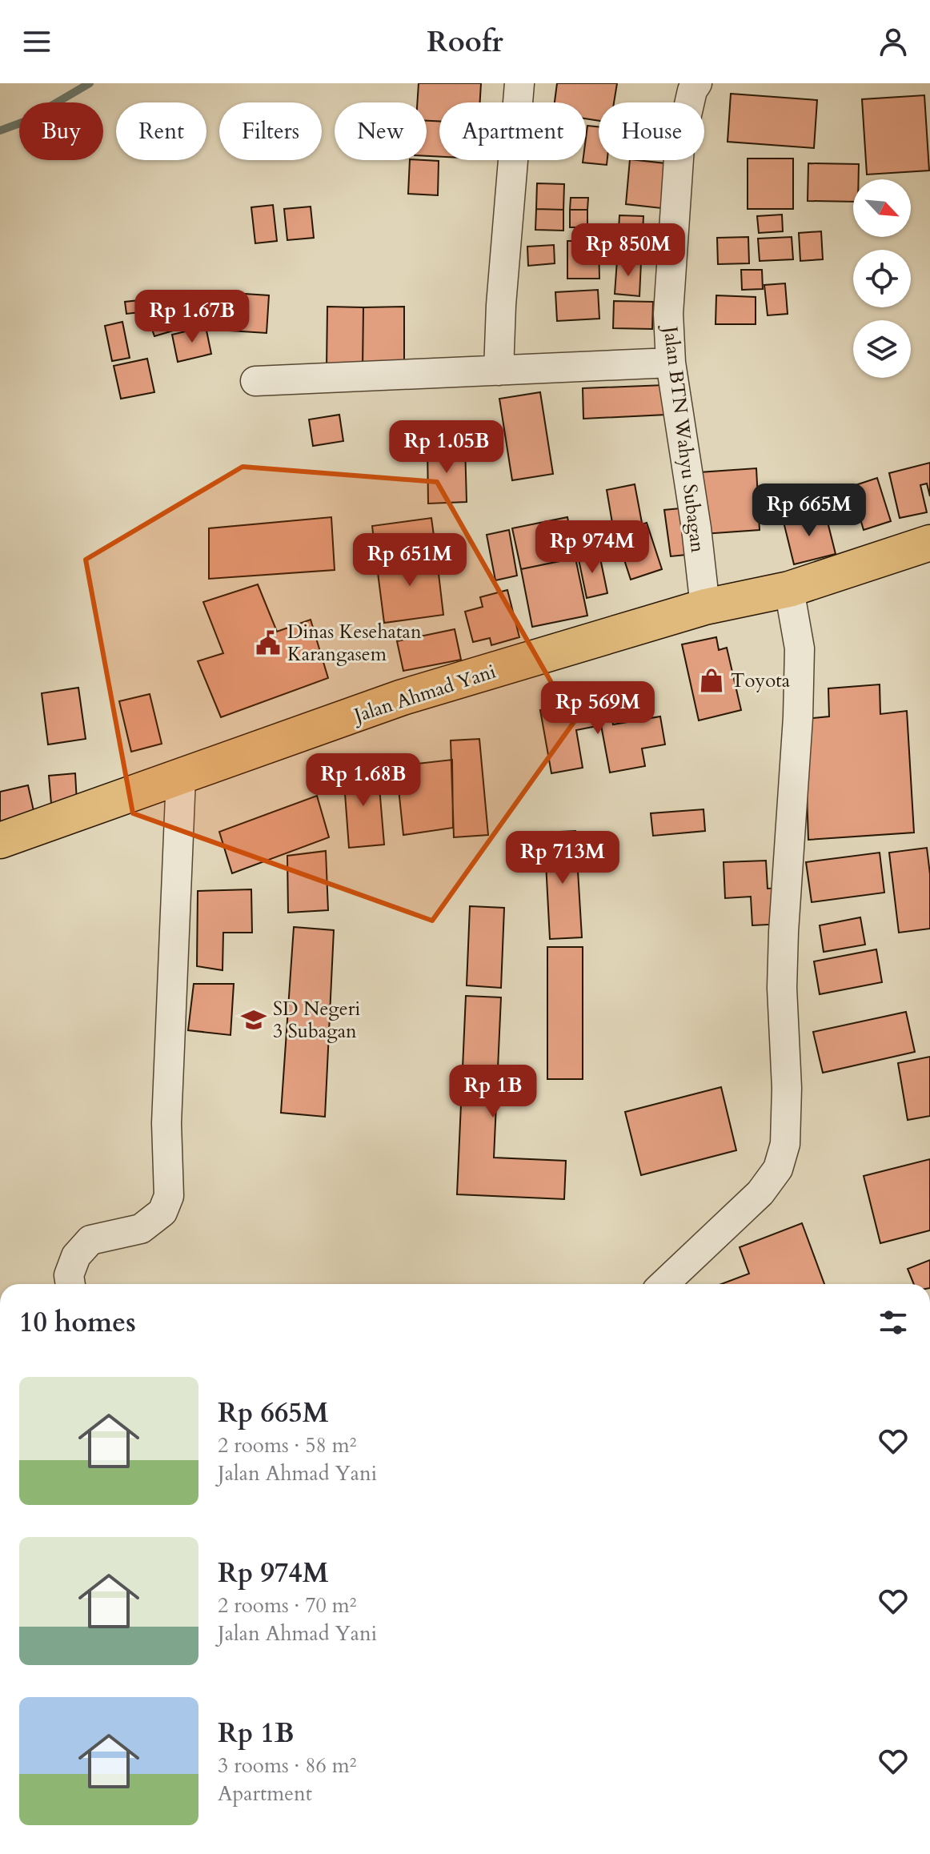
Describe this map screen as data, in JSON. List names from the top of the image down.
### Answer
{
  "streets": {
    "highway": ["Jalan Ahmad Yani"],
    "street": ["Jalan BTN Wahyu Subagan"]
  },
  "crossings": [
    ["Jalan BTN Wahyu Subagan", "Jalan Ahmad Yani"]
  ],
  "places": {
    "public building": ["Dinas Kesehatan Karangasem"],
    "shop": ["Toyota"],
    "school or university": ["SD Negeri 3 Subagan"]
  },
  "north": "bottom right",
  "page": {
    "header": "Roofr",
    "chip": [
      "Buy",
      "Rent",
      "Filters",
      "New",
      "Apartment",
      "House"
    ],
    "price": [
      "Rp 850M",
      "Rp 1.67B",
      "Rp 1.05B",
      "Rp 665M",
      "Rp 974M",
      "Rp 651M",
      "Rp 569M",
      "Rp 1.68B",
      "Rp 713M",
      "Rp 1B"
    ],
    "heading": "10 homes",
    "list": [
      {
        "name": "Rp 665M",
        "note": "2 rooms · 58 m² · Jalan Ahmad Yani"
      },
      {
        "name": "Rp 974M",
        "note": "2 rooms · 70 m² · Jalan Ahmad Yani"
      },
      {
        "name": "Rp 1B",
        "note": "3 rooms · 86 m² · Apartment"
      }
    ]
  }
}
